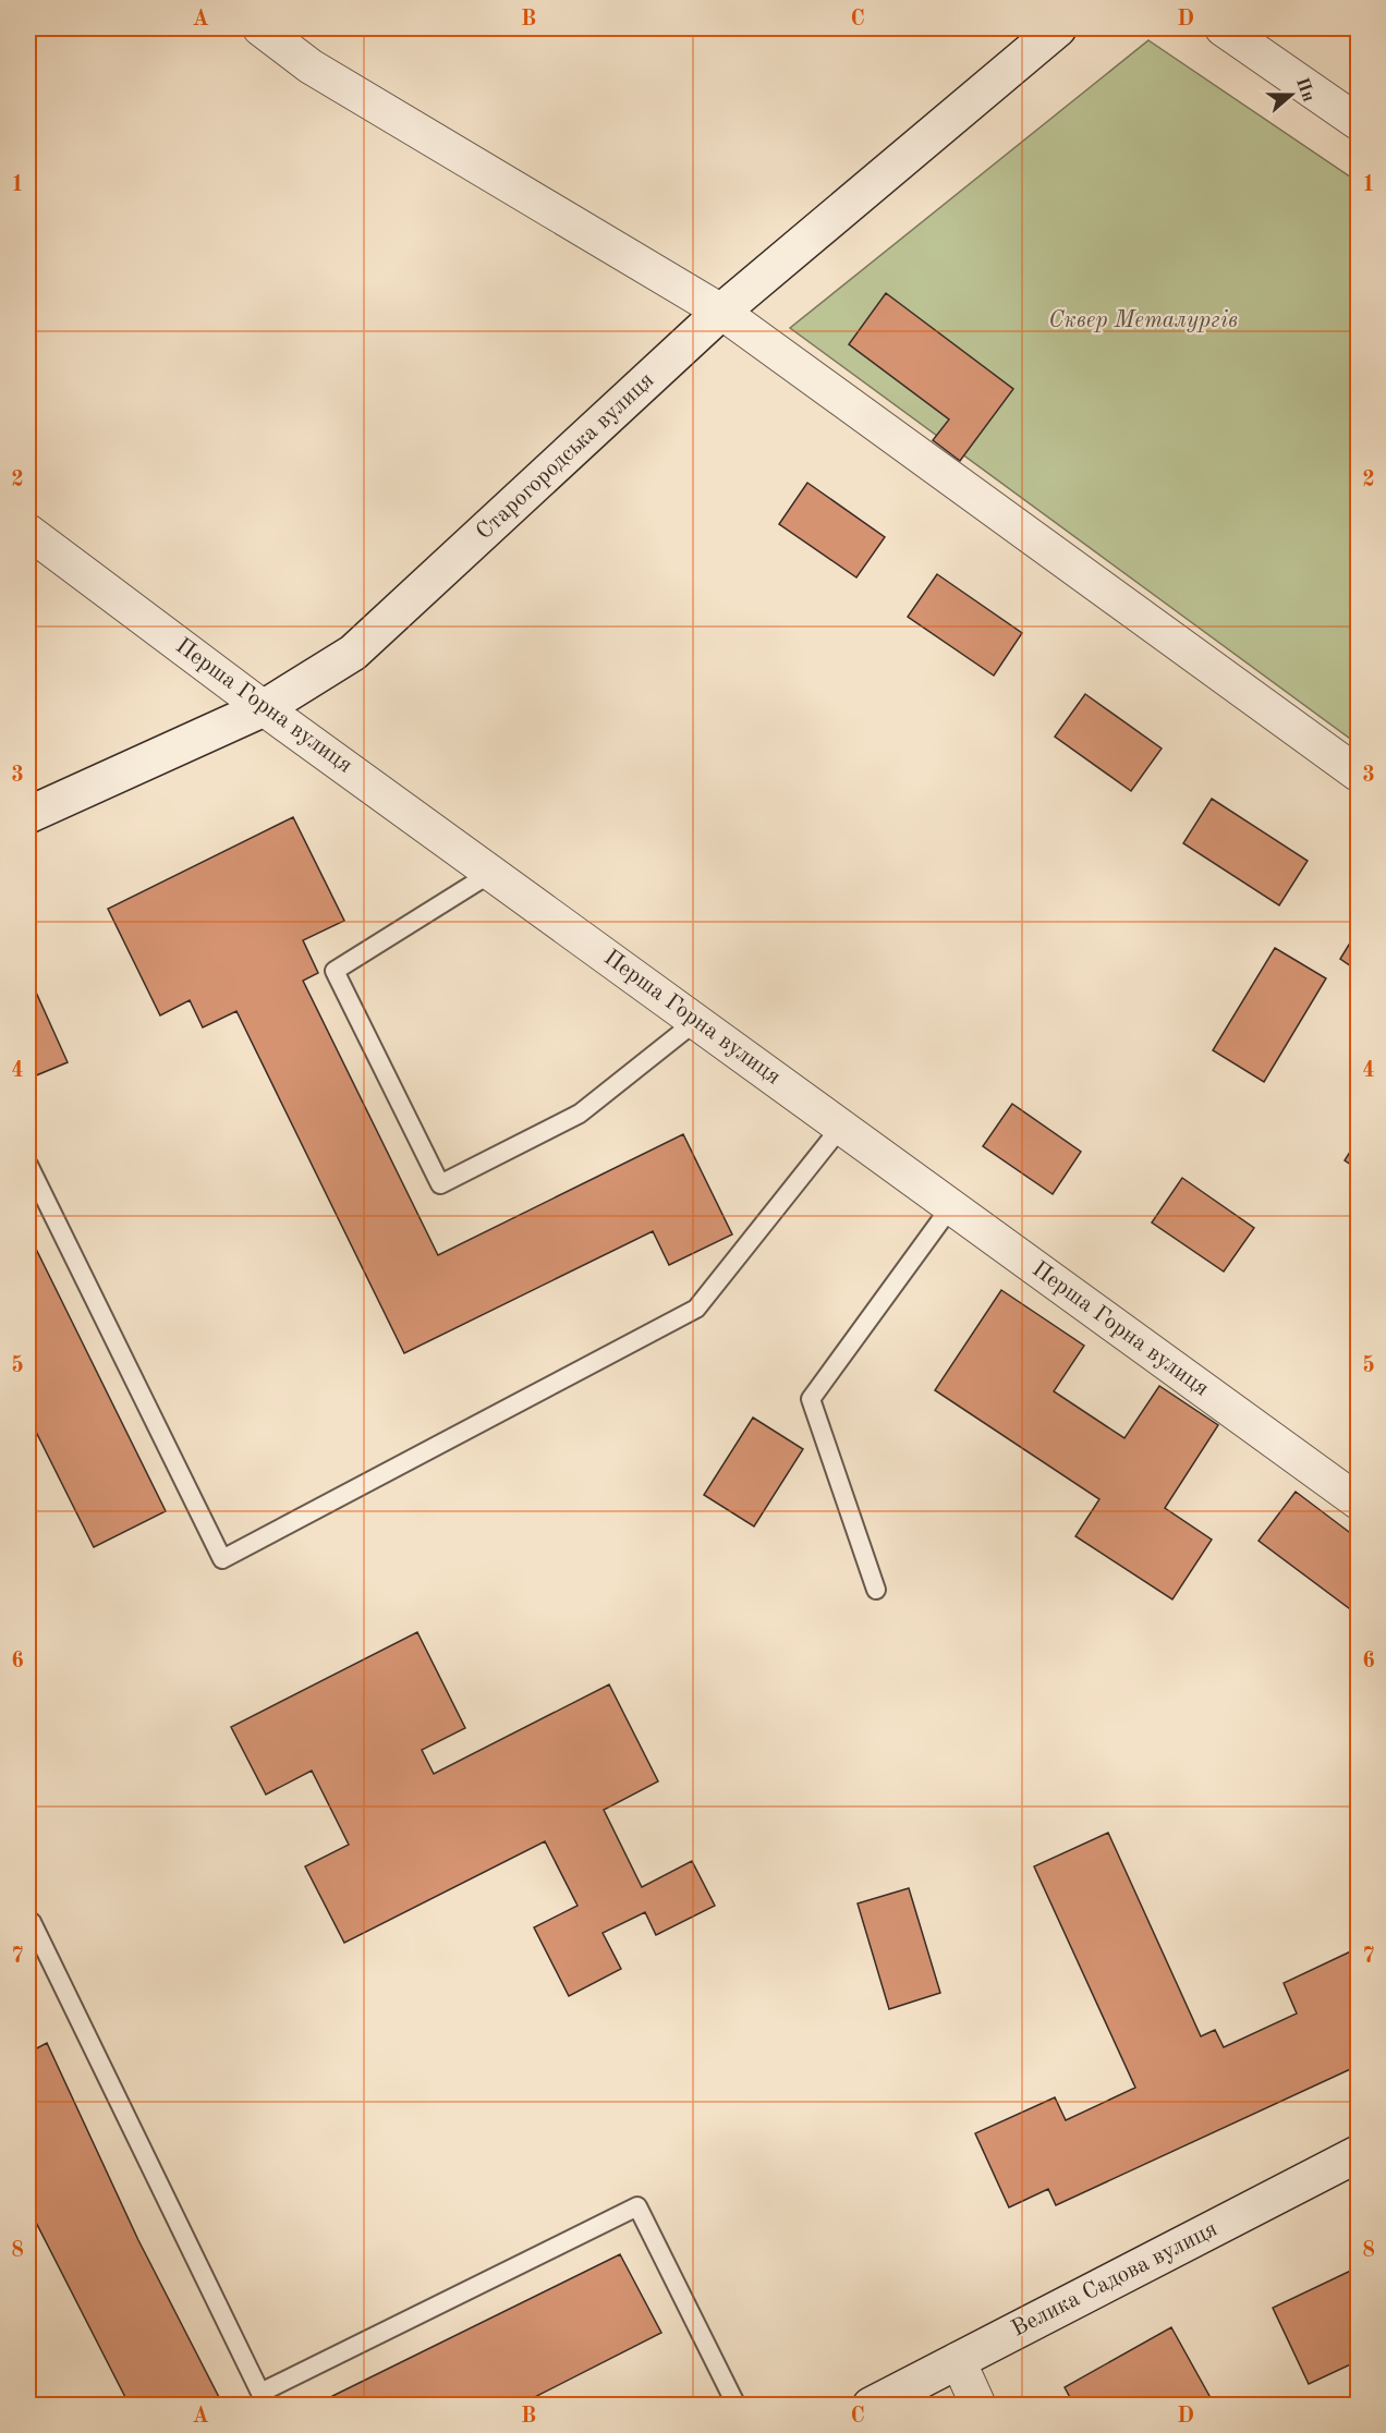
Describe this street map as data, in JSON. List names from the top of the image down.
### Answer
{
  "streets": {
    "street": ["Старогородська вулиця", "Перша Горна вулиця", "Велика Садова вулиця"]
  },
  "crossings": [
    ["Старогородська вулиця", "Перша Горна вулиця"]
  ],
  "parks": ["Сквер Металургів"],
  "north": "right",
  "grid": {
    "columns": [
      "A",
      "B",
      "C",
      "D"
    ],
    "rows": [
      "1",
      "2",
      "3",
      "4",
      "5",
      "6",
      "7",
      "8"
    ]
  }
}
